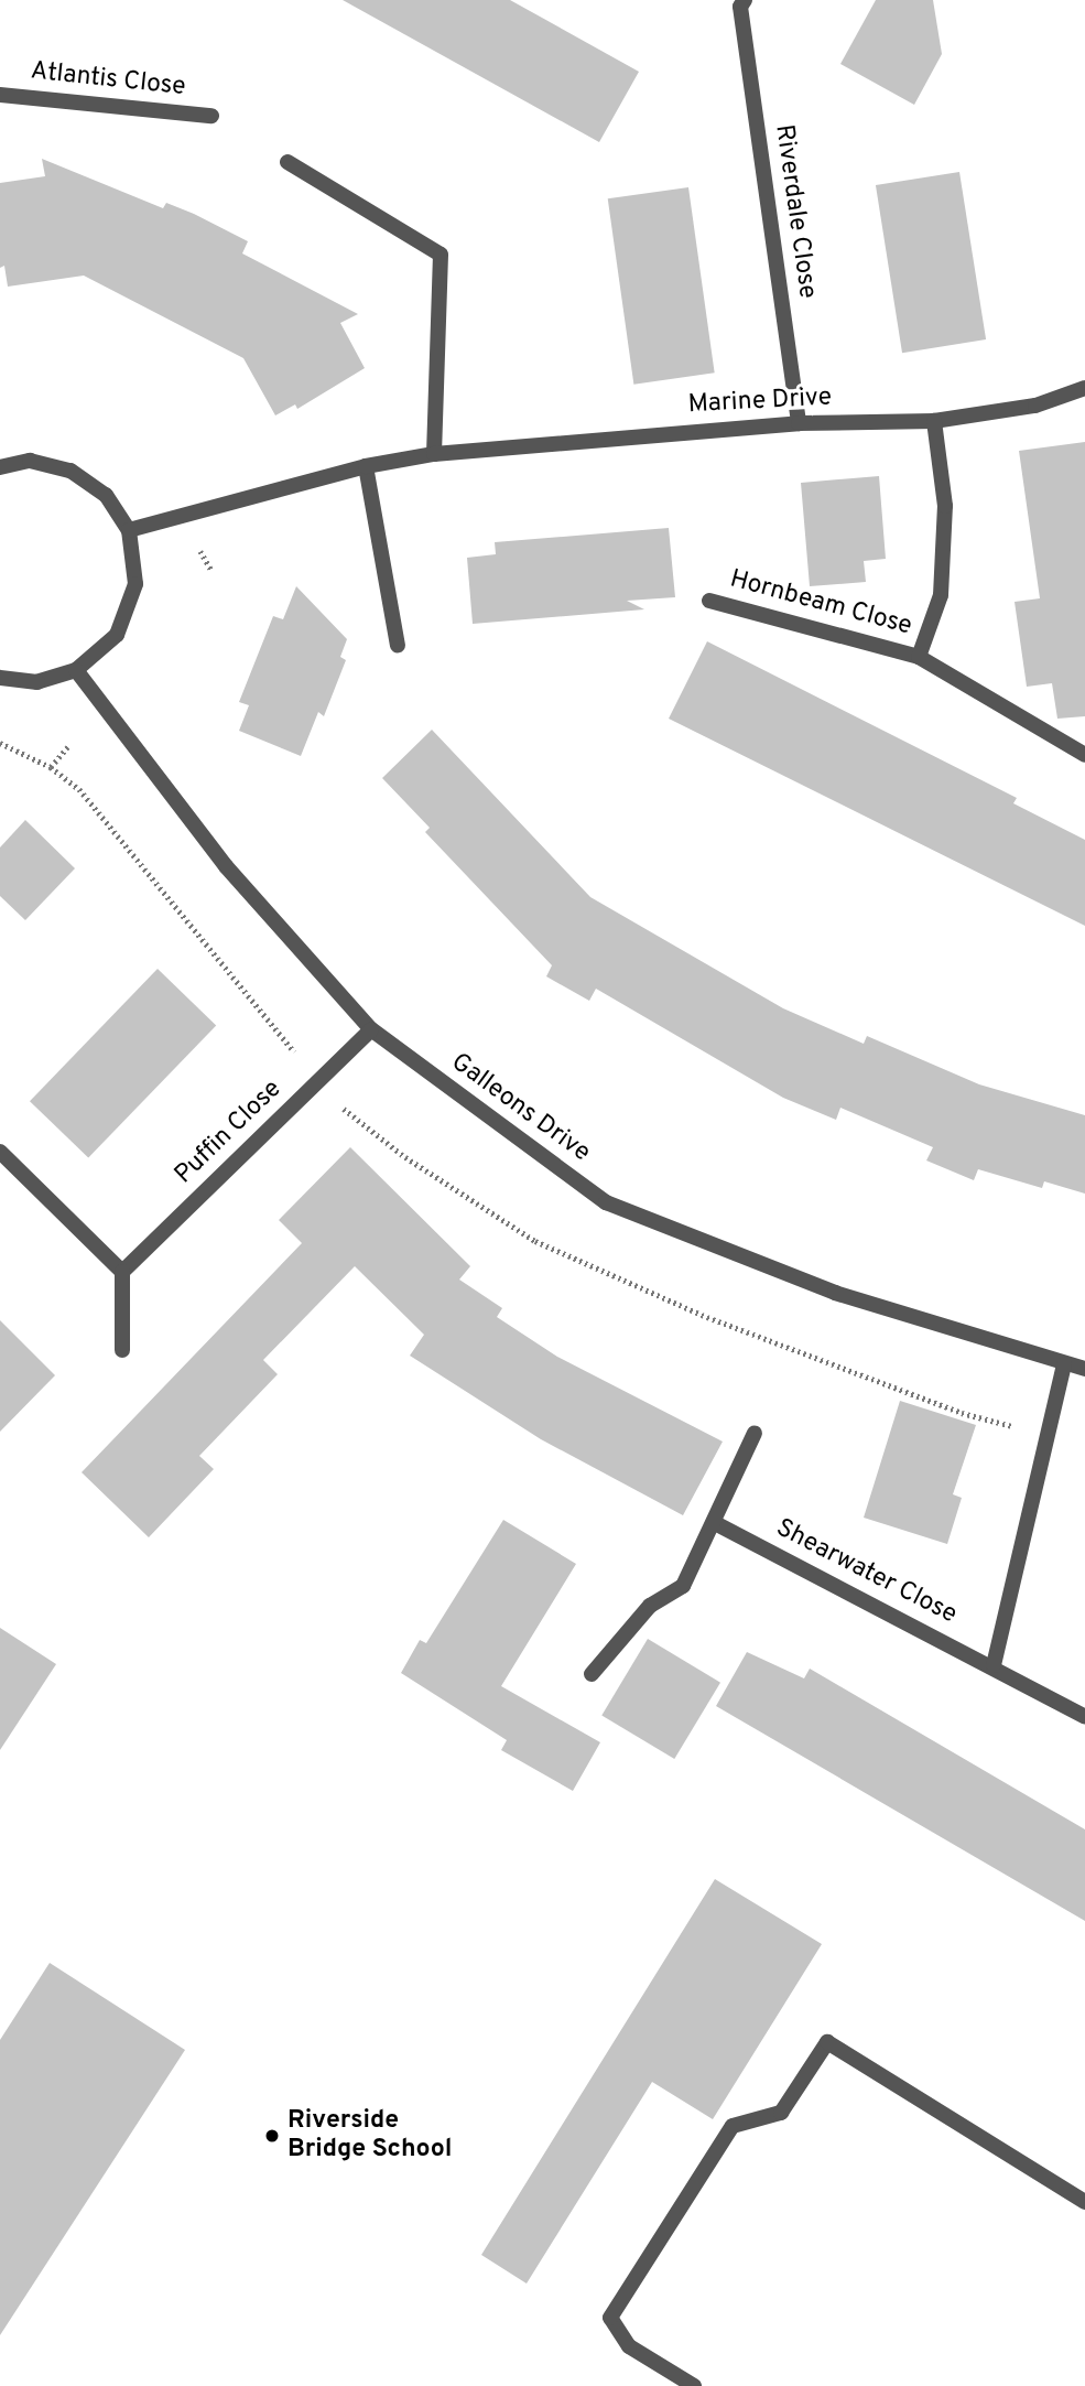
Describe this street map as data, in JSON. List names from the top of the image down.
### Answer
{
  "streets": {
    "street": [
      "Atlantis Close",
      "Riverdale Close",
      "Marine Drive",
      "Hornbeam Close",
      "Galleons Drive",
      "Puffin Close",
      "Shearwater Close"
    ]
  },
  "crossings": [
    ["Riverdale Close", "Marine Drive"],
    ["Marine Drive", "Hornbeam Close"],
    ["Galleons Drive", "Puffin Close"]
  ],
  "places": ["Riverside Bridge School"]
}
